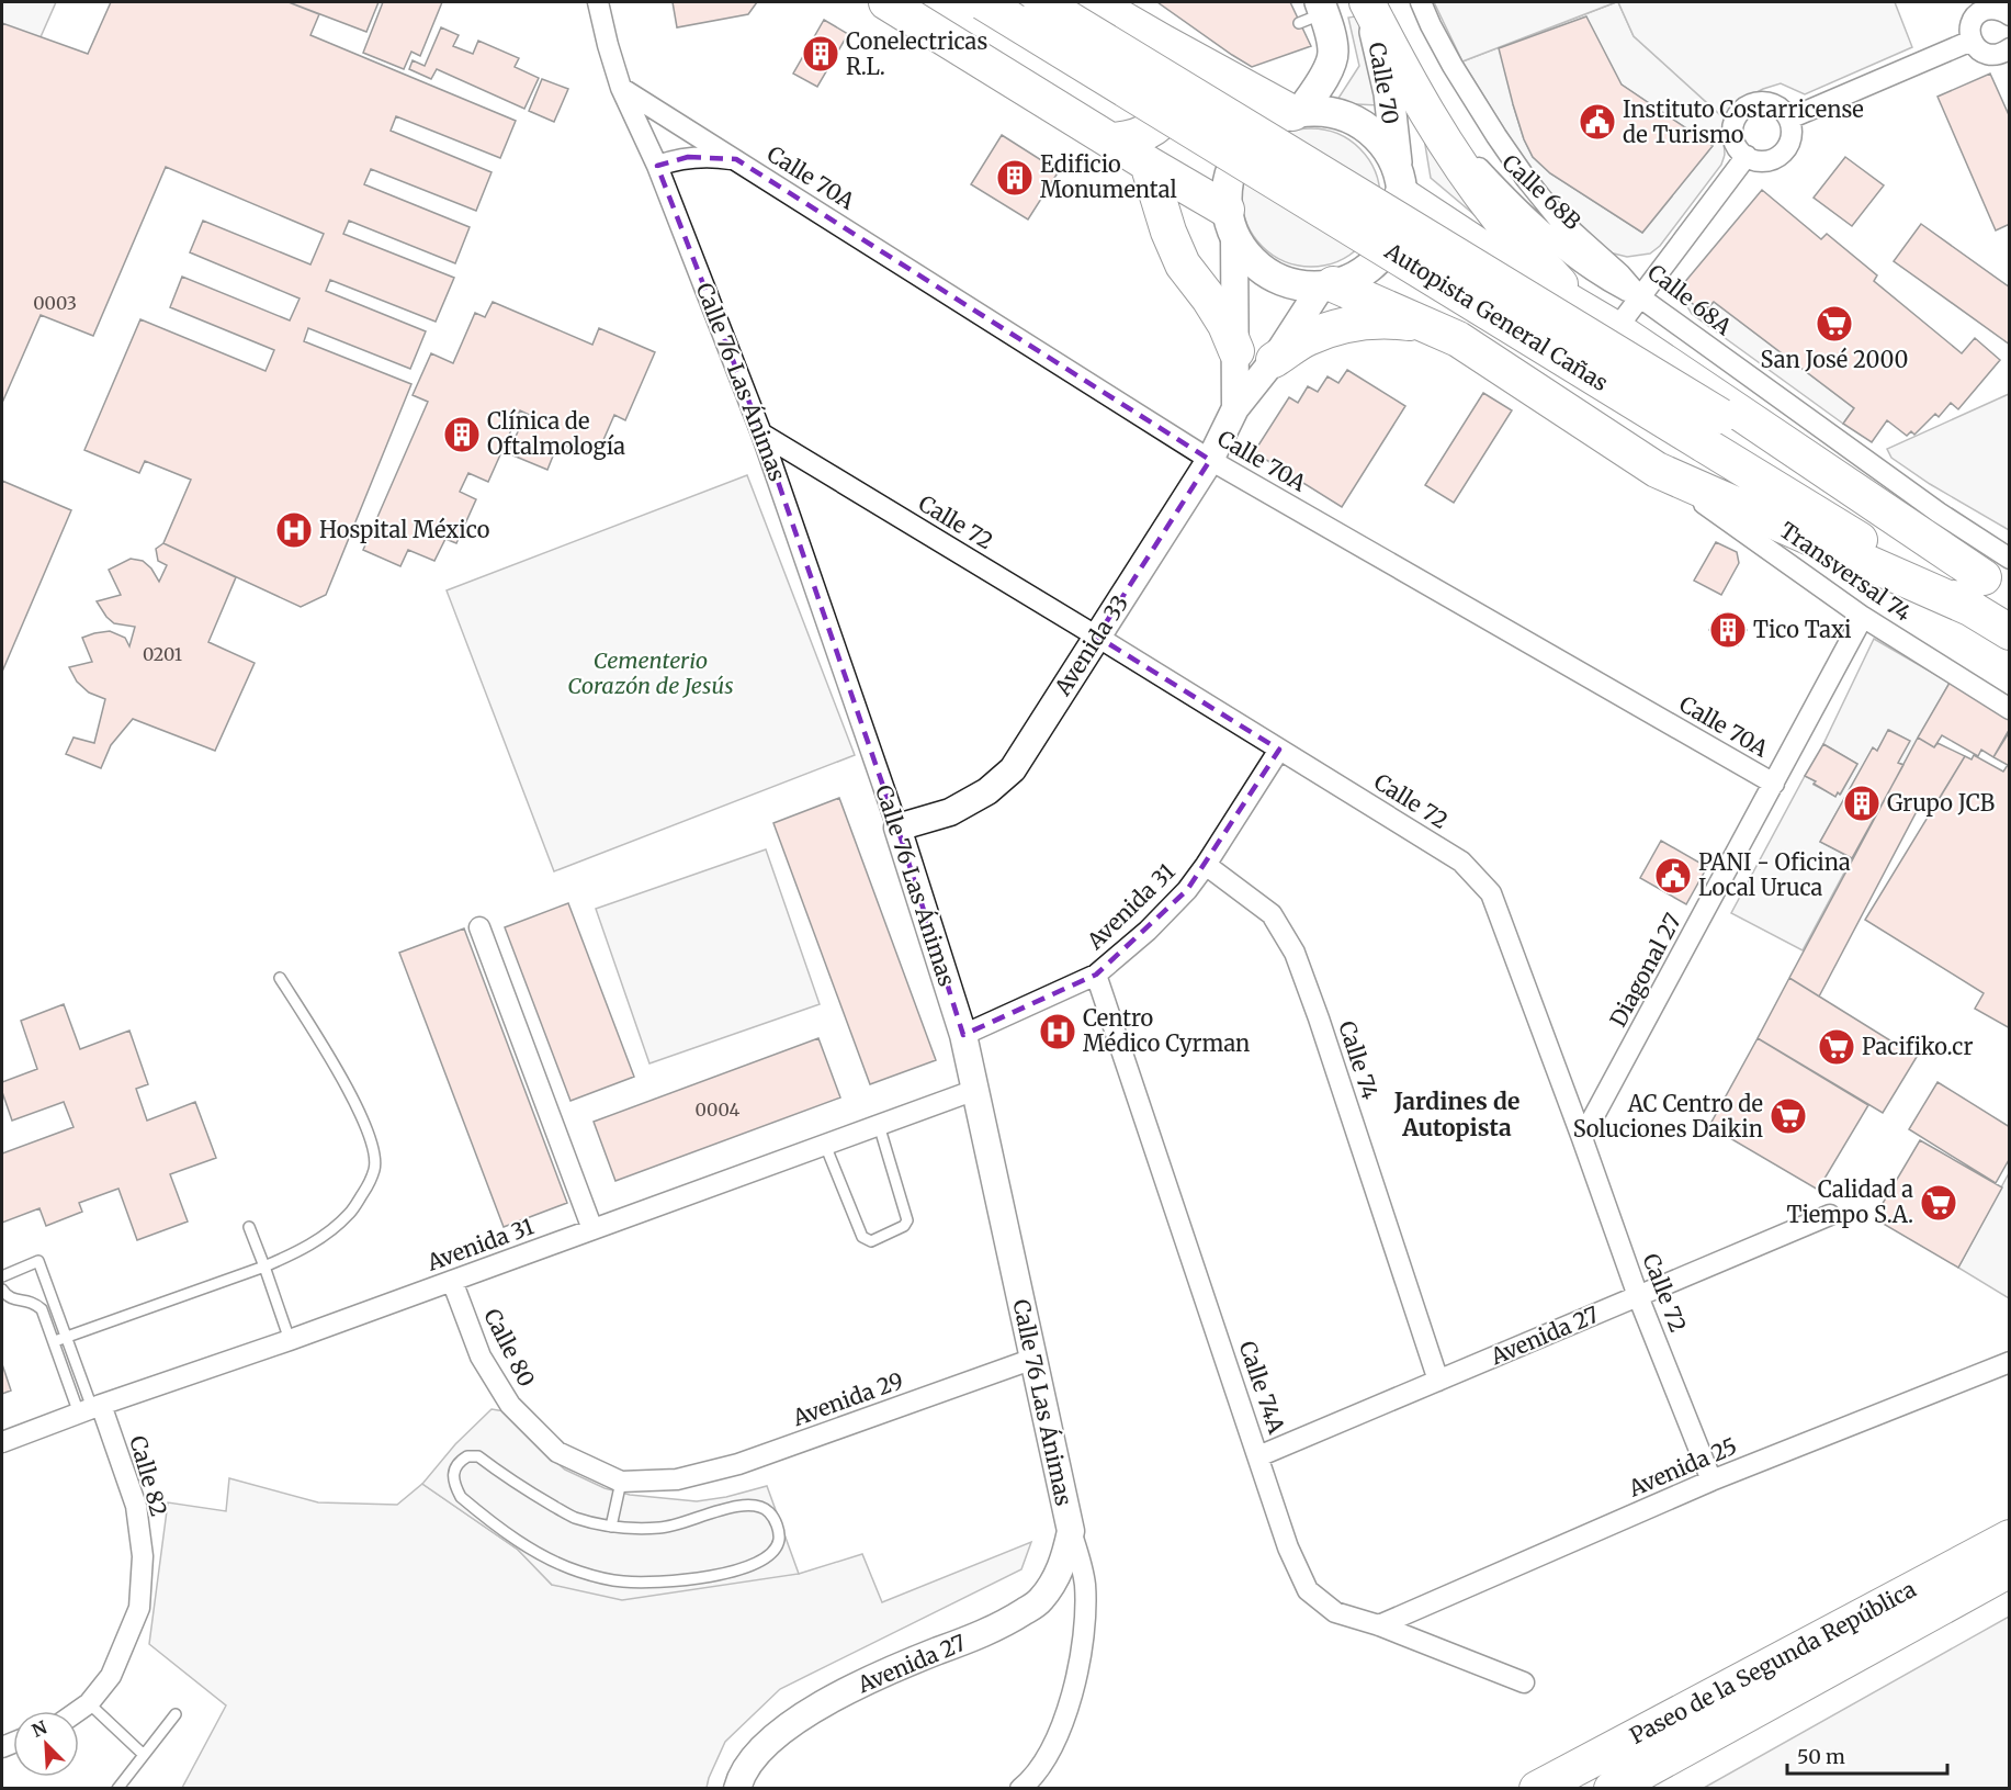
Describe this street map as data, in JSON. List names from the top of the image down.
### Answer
{
  "streets": {
    "highway": ["Autopista General Cañas", "Paseo de la Segunda República"],
    "main road": ["Calle 70"],
    "street": [
      "Calle 70A",
      "Calle 68B",
      "Calle 68A",
      "Calle 76 Las Ánimas",
      "Calle 72",
      "Transversal 74",
      "Avenida 33",
      "Avenida 31",
      "Diagonal 27",
      "Calle 74",
      "Avenida 27",
      "Calle 80",
      "Calle 74A",
      "Avenida 29",
      "Avenida 25",
      "Calle 82"
    ]
  },
  "crossings": [
    ["Calle 70", "Avenida 33"],
    ["Calle 70A", "Calle 76 Las Ánimas"],
    ["Calle 70A", "Avenida 33"],
    ["Calle 70A", "Diagonal 27"],
    ["Calle 68B", "Calle 68A"],
    ["Calle 68A", "Autopista General Cañas"],
    ["Calle 76 Las Ánimas", "Calle 72"],
    ["Calle 76 Las Ánimas", "Avenida 33"],
    ["Calle 76 Las Ánimas", "Avenida 31"],
    ["Calle 76 Las Ánimas", "Avenida 27"],
    ["Calle 76 Las Ánimas", "Avenida 29"],
    ["Calle 72", "Avenida 33"],
    ["Calle 72", "Avenida 31"],
    ["Calle 72", "Diagonal 27"],
    ["Calle 72", "Avenida 27"],
    ["Calle 72", "Avenida 25"],
    ["Transversal 74", "Diagonal 27"],
    ["Avenida 31", "Calle 74"],
    ["Avenida 31", "Calle 80"],
    ["Avenida 31", "Calle 74A"],
    ["Avenida 31", "Calle 82"],
    ["Calle 74", "Avenida 27"],
    ["Avenida 27", "Calle 74A"],
    ["Calle 80", "Avenida 29"],
    ["Calle 74A", "Avenida 25"]
  ],
  "districts": ["Jardines de Autopista"],
  "parks": ["Cementerio Corazón de Jesús"],
  "places": {
    "building": [
      "Conelectricas R.L.",
      "Edificio Monumental",
      "Clínica de Oftalmología",
      "Tico Taxi",
      "Grupo JCB"
    ],
    "public building": ["Instituto Costarricense de Turismo", "PANI - Oficina Local Uruca"],
    "supermarket": [
      "San José 2000",
      "Pacifiko.cr",
      "AC Centro de Soluciones Daikin",
      "Calidad a Tiempo S.A."
    ],
    "hospital": ["Hospital México", "Centro Médico Cyrman"]
  },
  "house_numbers": ["0003", "0201", "0004"],
  "scale_bar": "50 m",
  "north": "top left"
}
